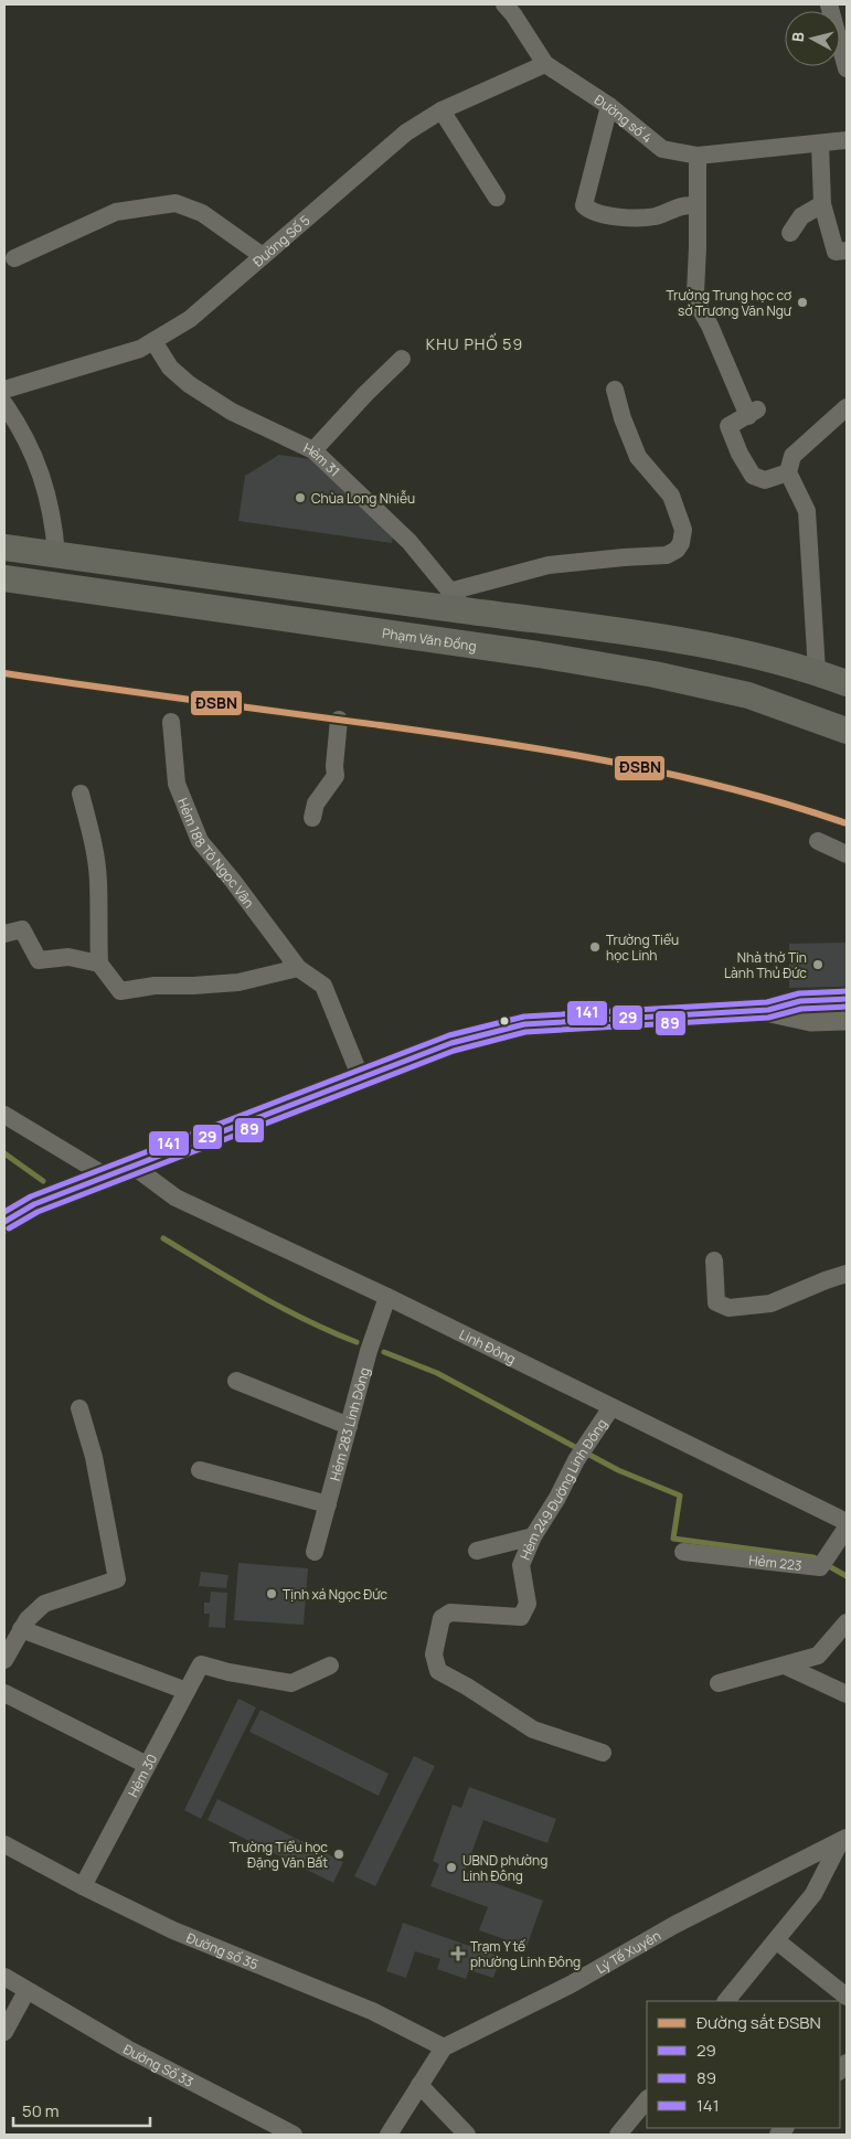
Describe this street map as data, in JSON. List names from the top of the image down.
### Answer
{
  "streets": {
    "highway": ["Phạm Văn Đồng"],
    "street": [
      "Đường số 4",
      "Đường Số 5",
      "Hẻm 31",
      "Hẻm 188 Tô Ngọc Vân",
      "Linh Đông",
      "Hẻm 283 Linh Đông",
      "Hẻm 249 Đường Linh Đông",
      "Hẻm 223",
      "Hẻm 30",
      "Đường số 35",
      "Lý Tế Xuyên",
      "Đường Số 33"
    ]
  },
  "crossings": [
    ["Đường số 4", "Đường Số 5"],
    ["Đường Số 5", "Hẻm 31"],
    ["Linh Đông", "Hẻm 283 Linh Đông"],
    ["Linh Đông", "Hẻm 249 Đường Linh Đông"],
    ["Hẻm 30", "Đường số 35"],
    ["Đường số 35", "Lý Tế Xuyên"]
  ],
  "districts": ["KHU PHỐ 59"],
  "places": {
    "other": [
      "Trường Trung học cơ sở Trương Văn Ngư",
      "Chùa Long Nhiễu",
      "Trường Tiểu học Linh",
      "Nhà thờ Tin Lành Thủ Đức",
      "Tịnh xá Ngọc Đức",
      "Trường Tiểu học Đặng Văn Bất",
      "UBND phường Linh Đông"
    ],
    "health": ["Trạm Y tế phường Linh Đông"]
  },
  "lines": [
    "rail line ĐSBN",
    "transit line 141",
    "transit line 29",
    "transit line 89"
  ],
  "legend": [
    "Đường sắt ĐSBN",
    "29",
    "89",
    "141"
  ],
  "scale_bar": "50 m",
  "north": "left"
}
